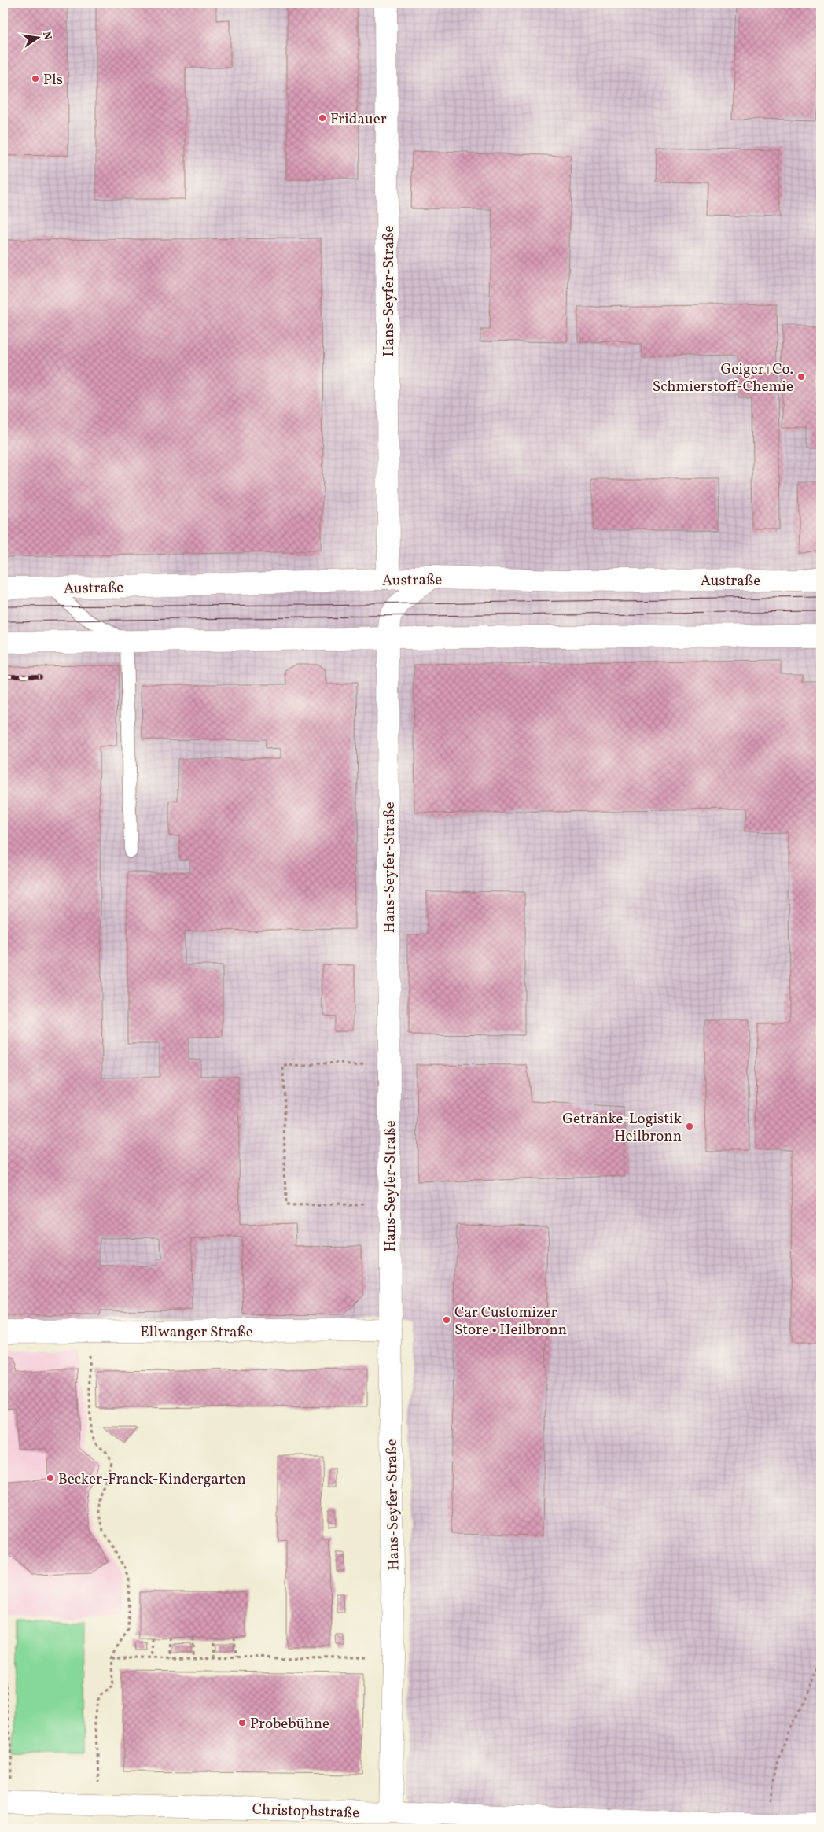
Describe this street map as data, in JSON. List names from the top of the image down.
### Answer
{
  "streets": {
    "street": [
      "Hans-Seyfer-Straße",
      "Austraße",
      "Ellwanger Straße",
      "Christophstraße"
    ]
  },
  "crossings": [
    ["Hans-Seyfer-Straße", "Austraße"],
    ["Hans-Seyfer-Straße", "Ellwanger Straße"],
    ["Hans-Seyfer-Straße", "Christophstraße"]
  ],
  "places": [
    "Pls",
    "Fridauer",
    "Geiger+Co. Schmierstoff-Chemie",
    "Getränke-Logistik Heilbronn",
    "Car Customizer Store • Heilbronn",
    "Becker-Franck-Kindergarten",
    "Probebühne"
  ],
  "north": "right"
}
